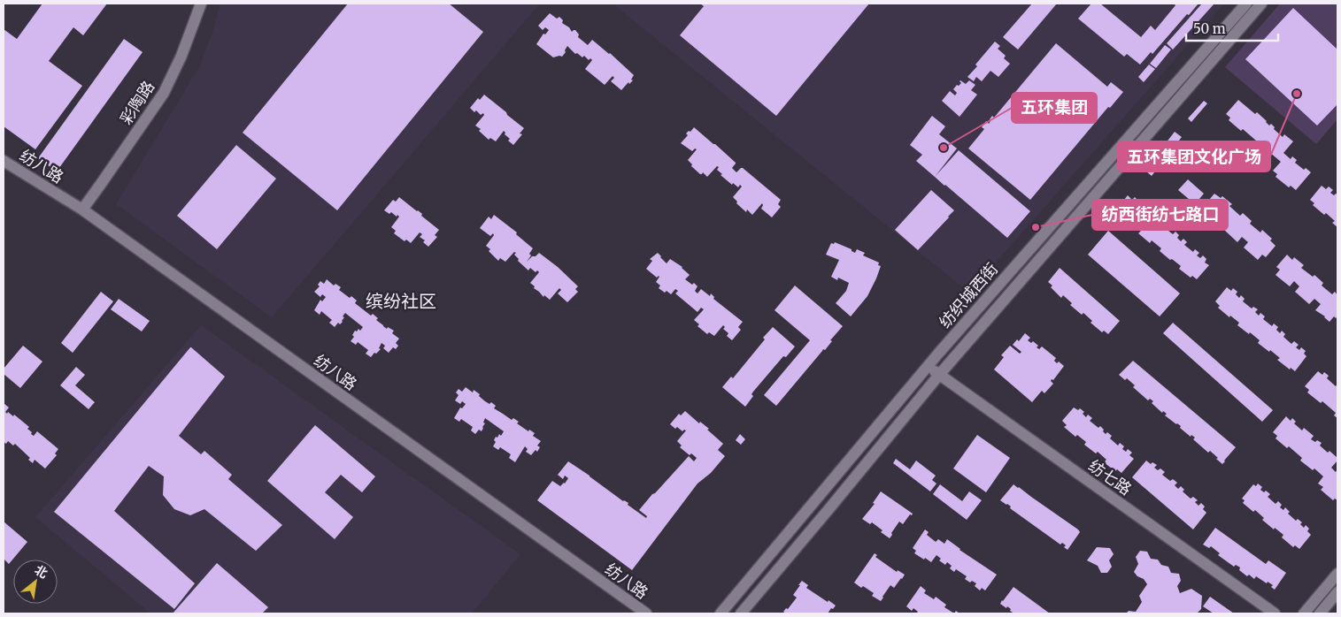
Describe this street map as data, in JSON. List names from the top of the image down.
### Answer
{
  "streets": {
    "street": [
      "彩陶路",
      "纺八路",
      "纺织城西街",
      "纺七路"
    ]
  },
  "crossings": [
    ["彩陶路", "纺八路"],
    ["纺织城西街", "纺七路"]
  ],
  "districts": ["缤纷社区"],
  "places": ["五环集团文化广场", "五环集团", "纺西街纺七路口"],
  "scale_bar": "50 m",
  "north": "top right"
}
